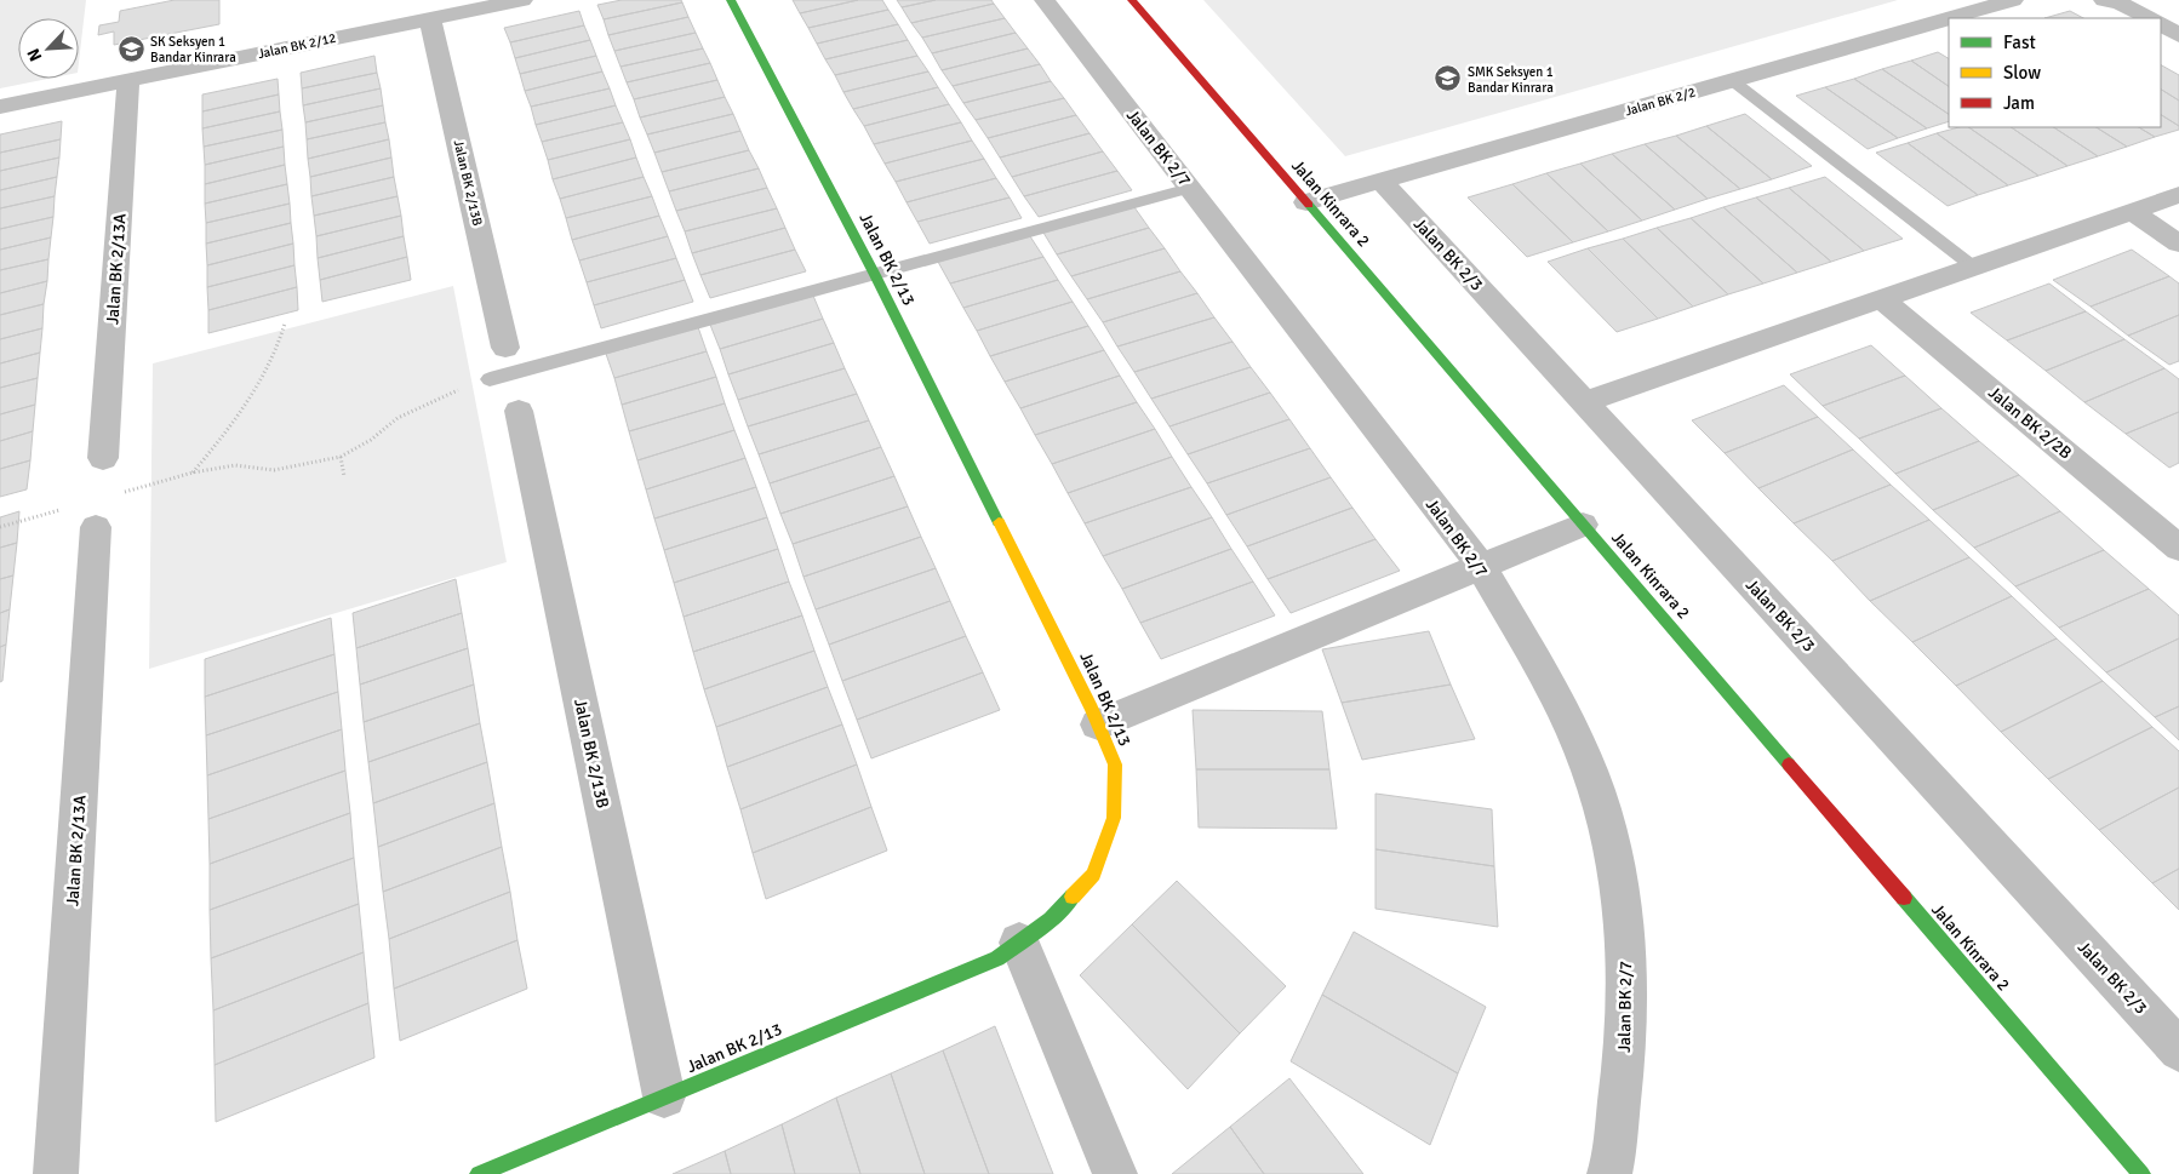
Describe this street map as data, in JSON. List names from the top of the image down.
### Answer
{
  "streets": {
    "street": [
      "Jalan BK 2/12",
      "Jalan BK 2/2",
      "Jalan BK 2/7",
      "Jalan BK 2/13B",
      "Jalan Kinrara 2",
      "Jalan BK 2/3",
      "Jalan BK 2/13",
      "Jalan BK 2/13A",
      "Jalan BK 2/2B"
    ]
  },
  "crossings": [
    ["Jalan BK 2/12", "Jalan BK 2/13B"],
    ["Jalan BK 2/12", "Jalan BK 2/13A"],
    ["Jalan BK 2/2", "Jalan Kinrara 2"],
    ["Jalan BK 2/2", "Jalan BK 2/3"],
    ["Jalan BK 2/13B", "Jalan BK 2/13"]
  ],
  "places": {
    "school or university": ["SK Seksyen 1 Bandar Kinrara", "SMK Seksyen 1 Bandar Kinrara"]
  },
  "legend": ["Fast", "Slow", "Jam"],
  "north": "bottom left"
}
